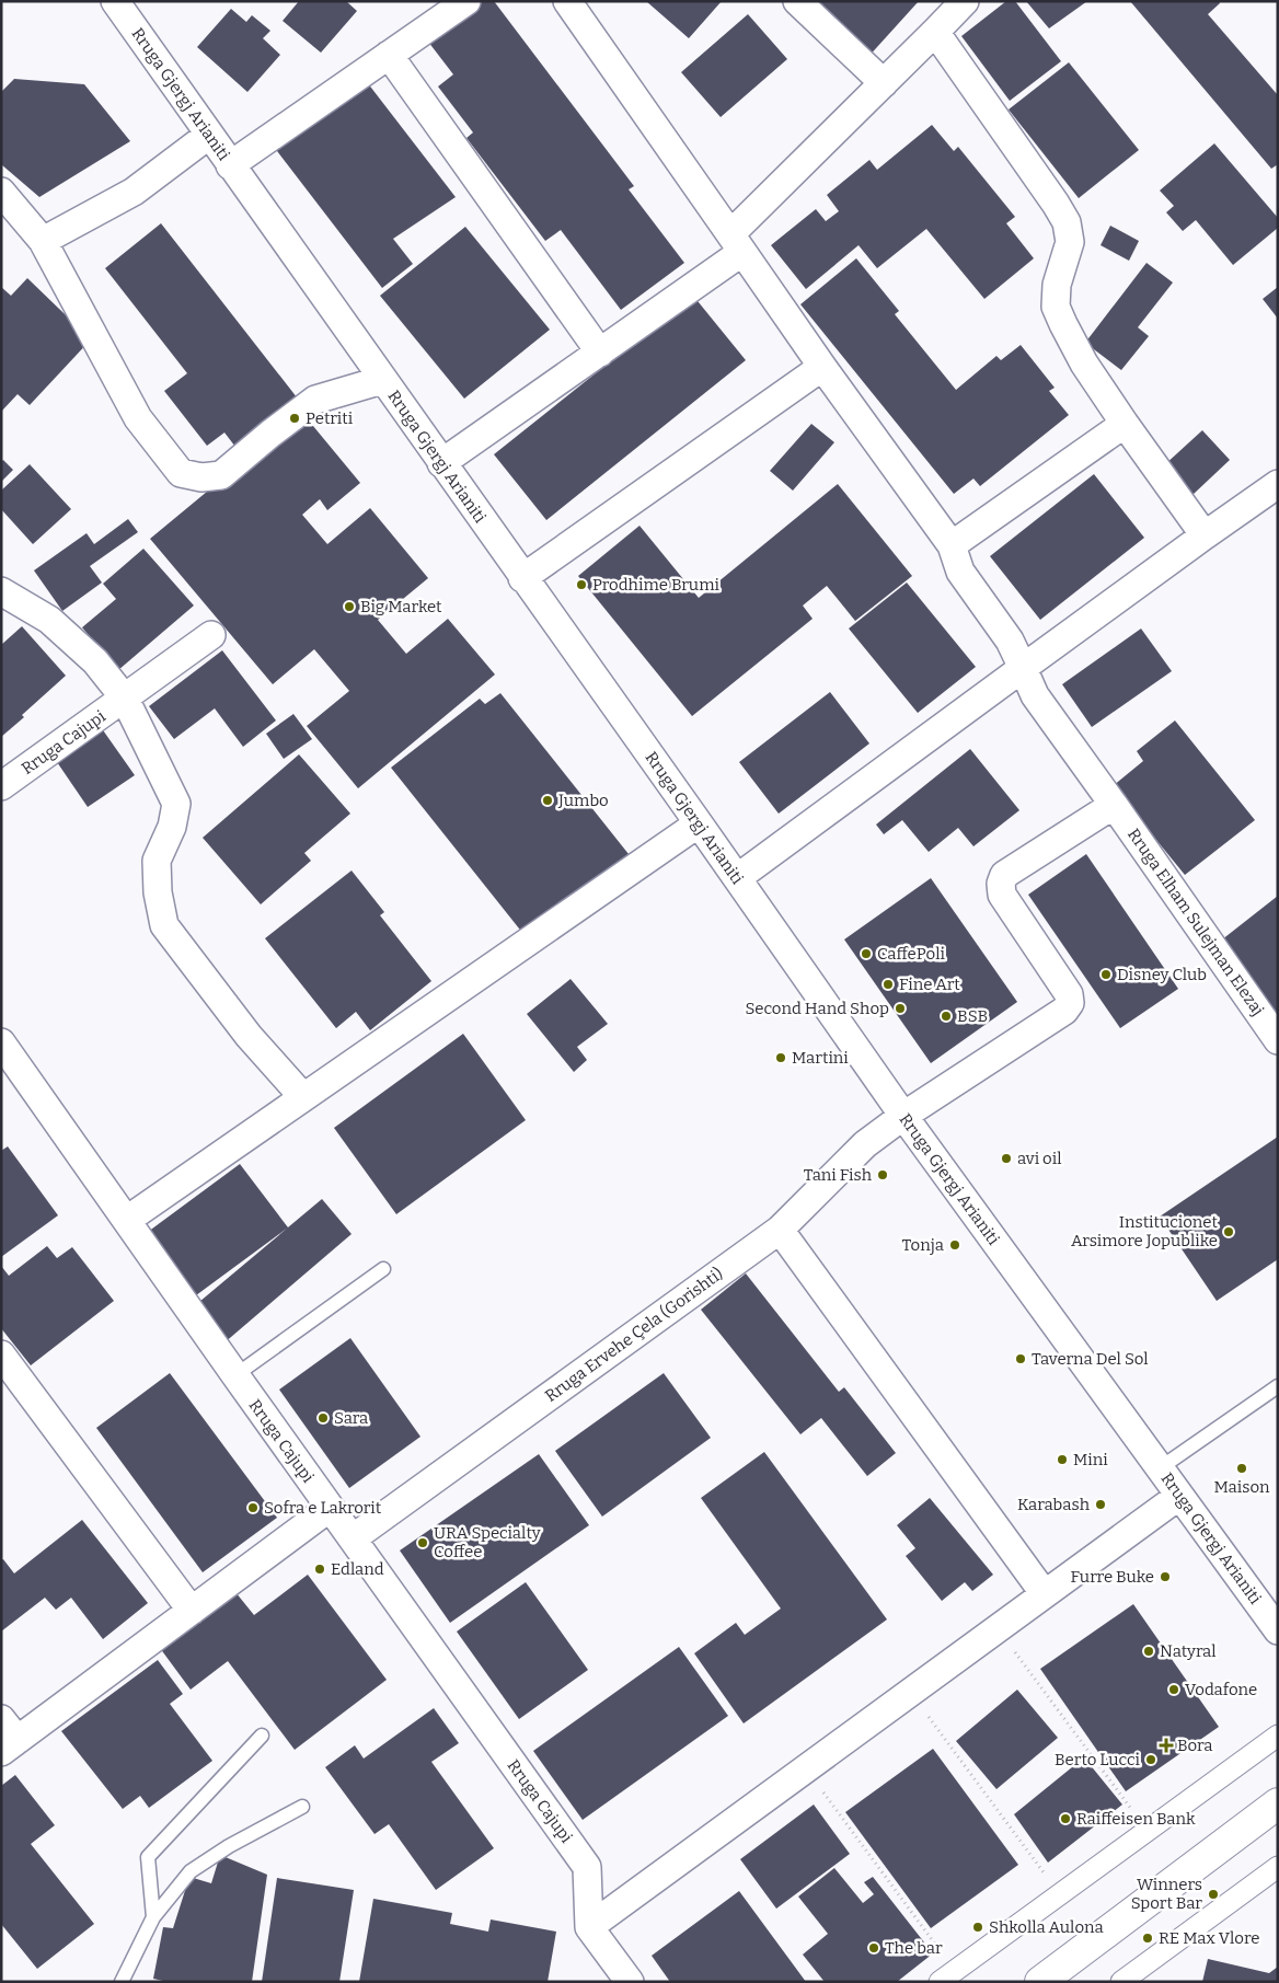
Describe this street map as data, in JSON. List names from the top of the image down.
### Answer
{
  "streets": {
    "street": [
      "Rruga Gjergj Arianiti",
      "Rruga Cajupi",
      "Rruga Elham Sulejman Elezaj",
      "Rruga Ervehe Çela (Gorishti)"
    ]
  },
  "crossings": [
    ["Rruga Gjergj Arianiti", "Rruga Ervehe Çela (Gorishti)"],
    ["Rruga Cajupi", "Rruga Ervehe Çela (Gorishti)"],
    ["Rruga Elham Sulejman Elezaj", "Rruga Ervehe Çela (Gorishti)"]
  ],
  "places": {
    "other": [
      "Petriti",
      "Prodhime Brumi",
      "Big Market",
      "Jumbo",
      "CaffePoli",
      "Disney Club",
      "Fine Art",
      "Second Hand Shop",
      "BSB",
      "Martini",
      "avi oil",
      "Tani Fish",
      "Institucionet Arsimore Jopublike",
      "Tonja",
      "Taverna Del Sol",
      "Sara",
      "Mini",
      "Maison",
      "Karabash",
      "Sofra e Lakrorit",
      "URA Specialty Coffee",
      "Edland",
      "Furre Buke",
      "Natyral",
      "Vodafone",
      "Berto Lucci",
      "Raiffeisen Bank",
      "Winners Sport Bar",
      "Shkolla Aulona",
      "RE Max Vlore",
      "The bar"
    ],
    "health": ["Bora"]
  }
}
